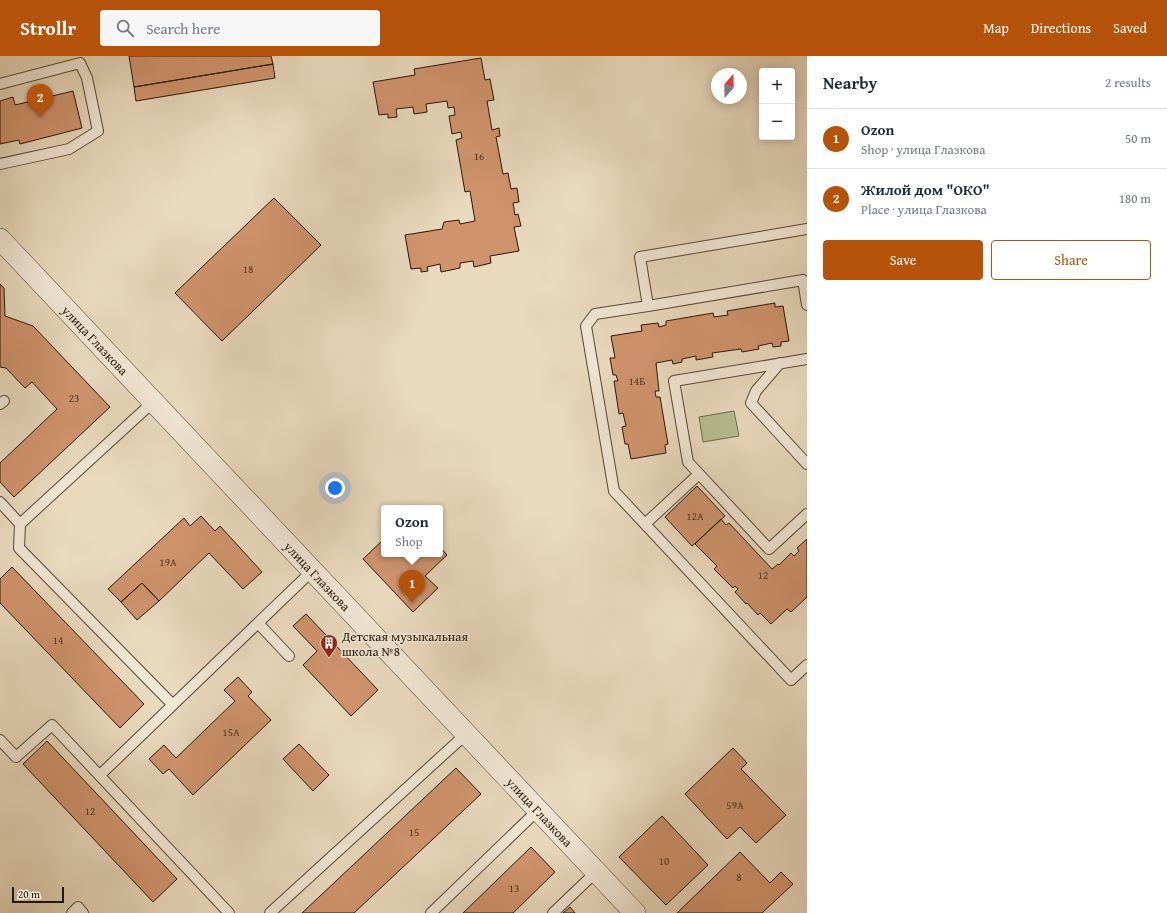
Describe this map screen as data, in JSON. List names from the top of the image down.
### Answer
{
  "streets": {
    "street": ["улица Глазкова"]
  },
  "places": {
    "building": ["Детская музыкальная школа №8"]
  },
  "house_numbers": [
    "16",
    "18",
    "14Б",
    "23",
    "12А",
    "19А",
    "12",
    "14",
    "15А",
    "59А",
    "12",
    "15",
    "10",
    "8",
    "13"
  ],
  "scale_bar": "20 m",
  "north": "top",
  "page": {
    "header": "Strollr",
    "search": "Search here",
    "nav": ["Map", "Directions", "Saved"],
    "heading": ["Nearby", "2 results"],
    "map_buttons": ["+", "−"],
    "pins": ["2", "1"],
    "list": [
      {
        "mark": "1",
        "name": "Ozon",
        "note": "Shop · улица Глазкова",
        "value": "50 m"
      },
      {
        "mark": "2",
        "name": "Жилой дом \"ОКО\"",
        "note": "Place · улица Глазкова",
        "value": "180 m"
      }
    ],
    "buttons": ["Save", "Share"],
    "popup": ["Ozon", "Shop"],
    "scale": "20 m"
  }
}
